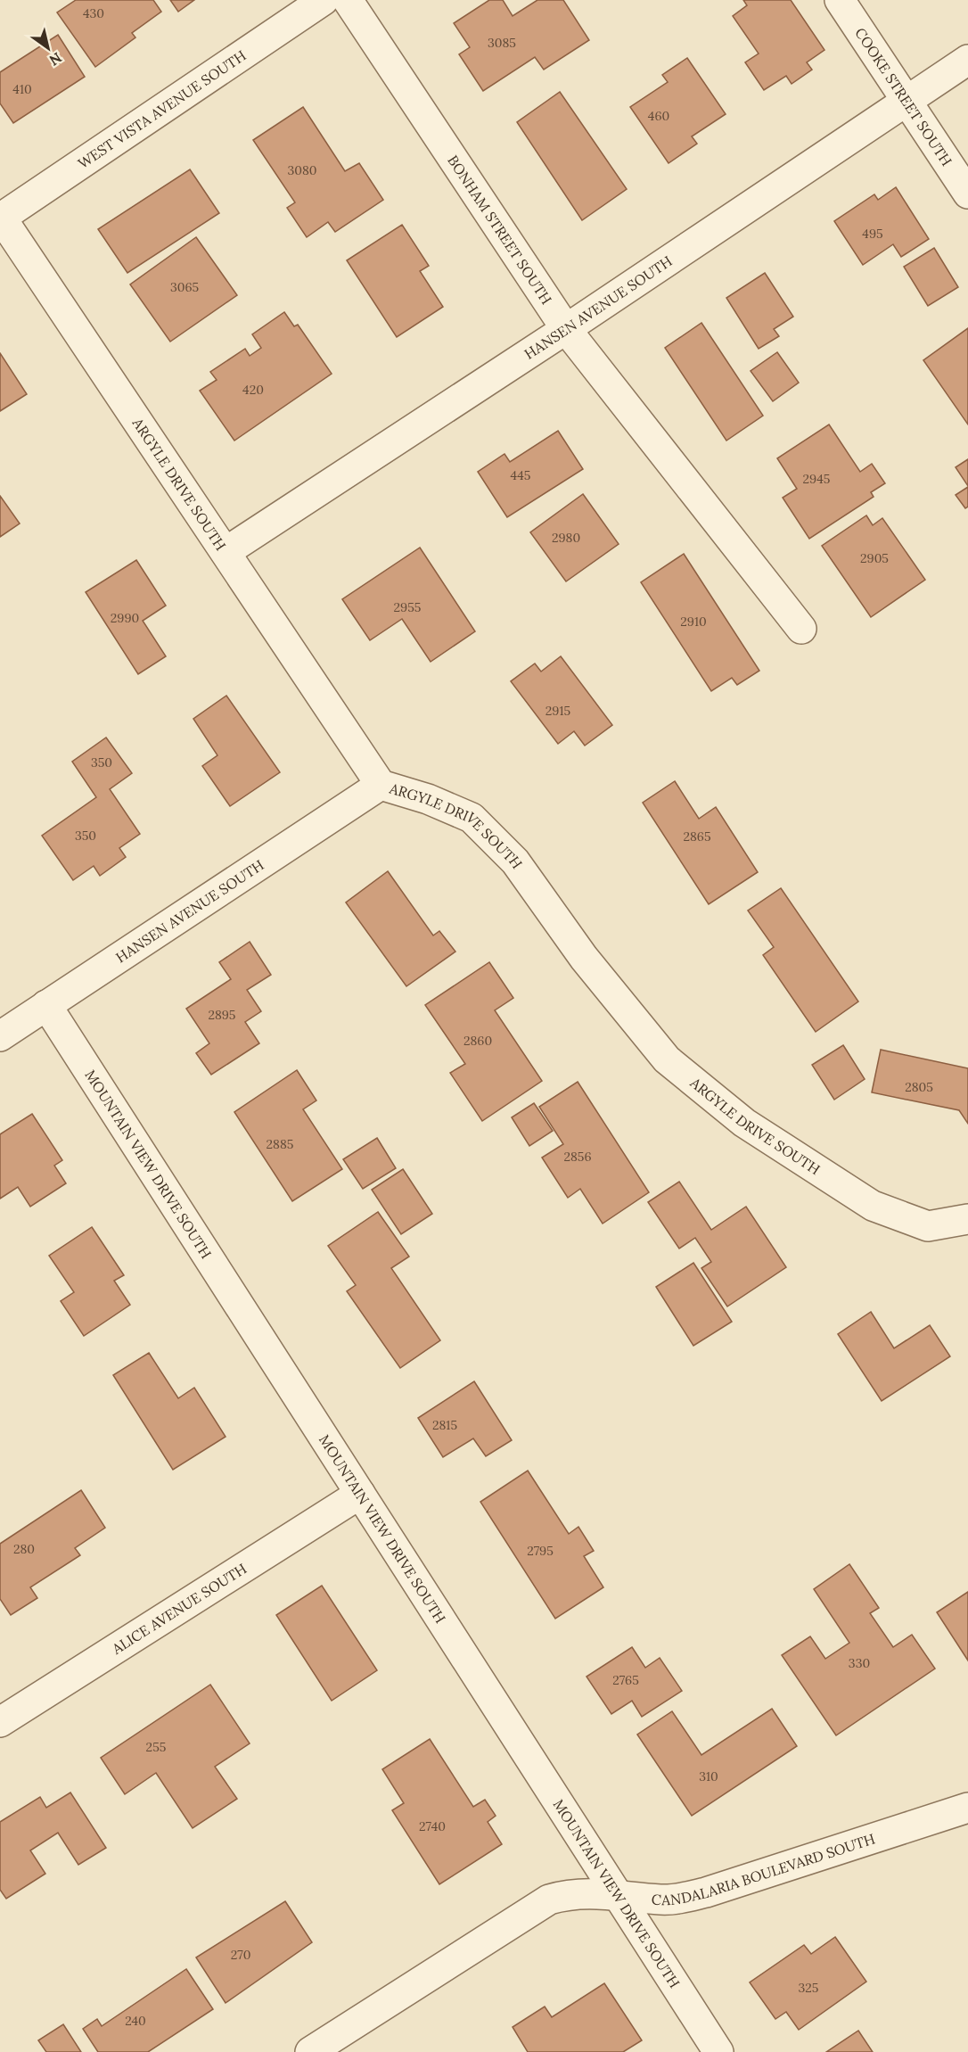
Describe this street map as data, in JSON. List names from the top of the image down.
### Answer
{
  "streets": {
    "street": [
      "COOKE STREET SOUTH",
      "WEST VISTA AVENUE SOUTH",
      "BONHAM STREET SOUTH",
      "HANSEN AVENUE SOUTH",
      "ARGYLE DRIVE SOUTH",
      "MOUNTAIN VIEW DRIVE SOUTH",
      "ALICE AVENUE SOUTH",
      "CANDALARIA BOULEVARD SOUTH"
    ]
  },
  "crossings": [
    ["COOKE STREET SOUTH", "HANSEN AVENUE SOUTH"],
    ["WEST VISTA AVENUE SOUTH", "ARGYLE DRIVE SOUTH"],
    ["BONHAM STREET SOUTH", "HANSEN AVENUE SOUTH"],
    ["HANSEN AVENUE SOUTH", "ARGYLE DRIVE SOUTH"],
    ["HANSEN AVENUE SOUTH", "MOUNTAIN VIEW DRIVE SOUTH"],
    ["MOUNTAIN VIEW DRIVE SOUTH", "ALICE AVENUE SOUTH"],
    ["MOUNTAIN VIEW DRIVE SOUTH", "CANDALARIA BOULEVARD SOUTH"]
  ],
  "house_numbers": [
    "430",
    "3085",
    "410",
    "460",
    "3080",
    "495",
    "3065",
    "420",
    "445",
    "2945",
    "2980",
    "2905",
    "2955",
    "2990",
    "2910",
    "2915",
    "350",
    "350",
    "2865",
    "2895",
    "2860",
    "2805",
    "2885",
    "2856",
    "2815",
    "280",
    "2795",
    "330",
    "2765",
    "255",
    "310",
    "2740",
    "270",
    "325",
    "240"
  ],
  "north": "bottom right"
}
